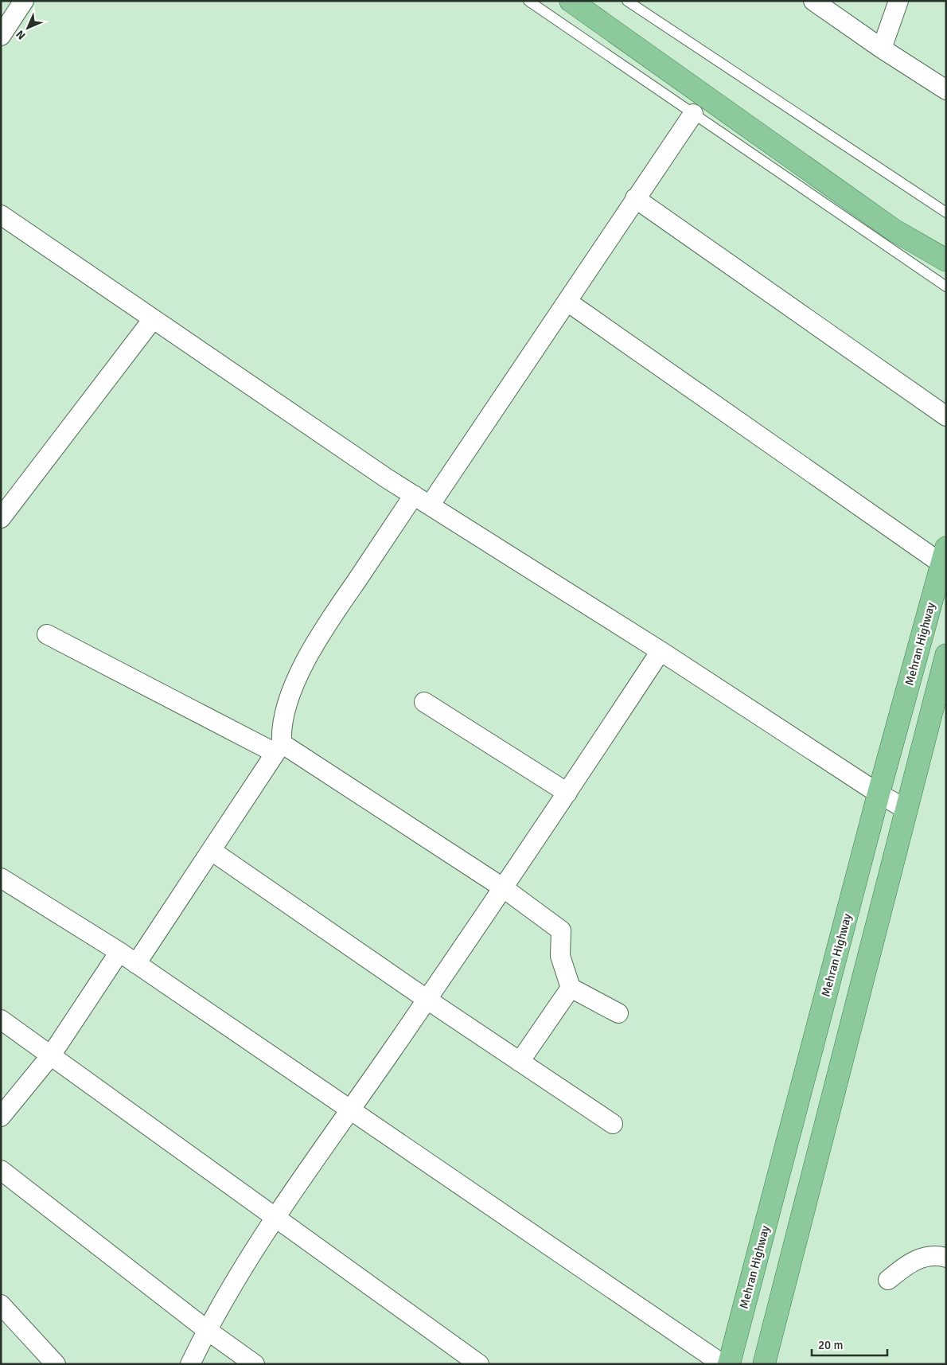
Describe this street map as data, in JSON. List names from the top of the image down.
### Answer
{
  "streets": {
    "main road": ["Mehran Highway"]
  },
  "scale_bar": "20 m",
  "north": "bottom left"
}
